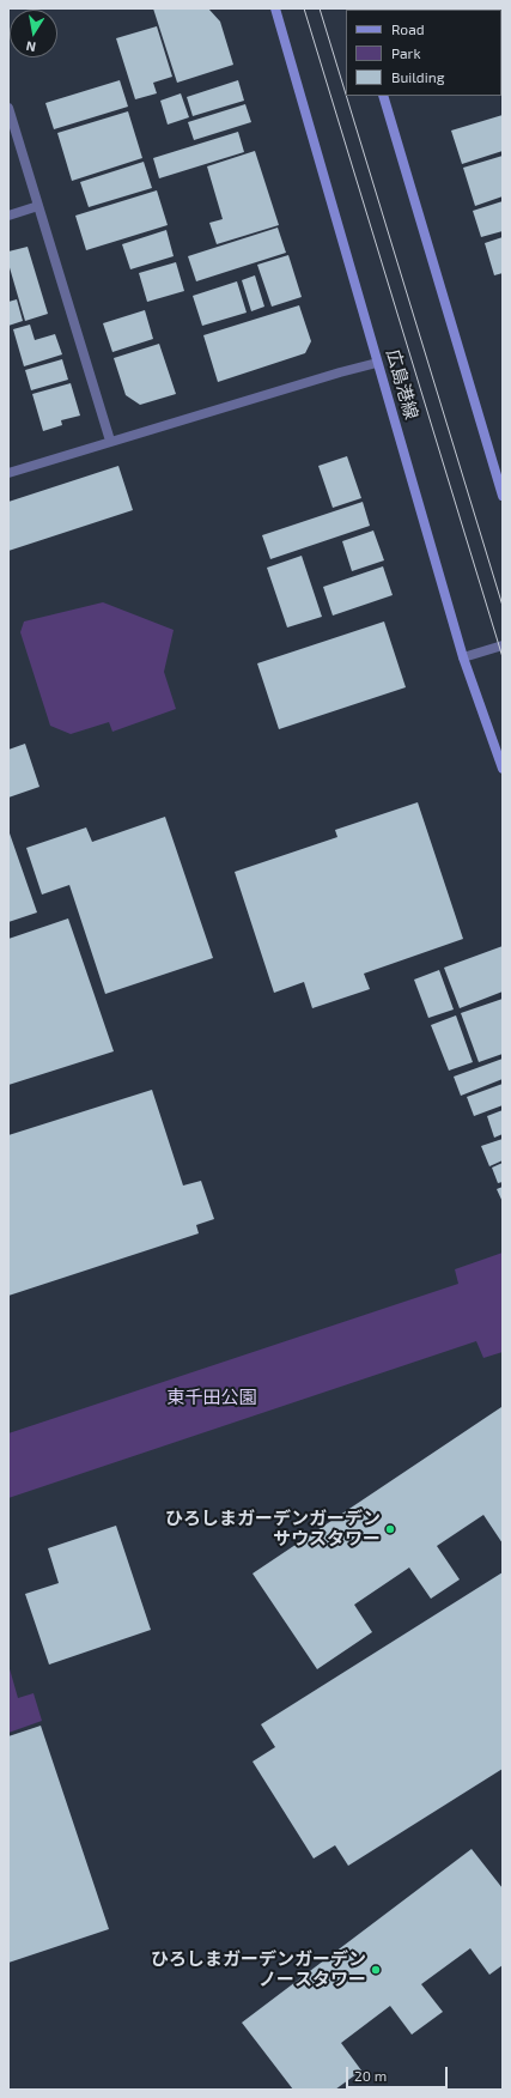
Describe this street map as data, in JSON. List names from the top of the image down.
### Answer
{
  "streets": {
    "main road": ["広島港線"]
  },
  "parks": ["東千田公園"],
  "places": ["ひろしまガーデンガーデン サウスタワー", "ひろしまガーデンガーデン ノースタワー"],
  "legend": ["Road", "Park", "Building"],
  "scale_bar": "20 m",
  "north": "bottom"
}
